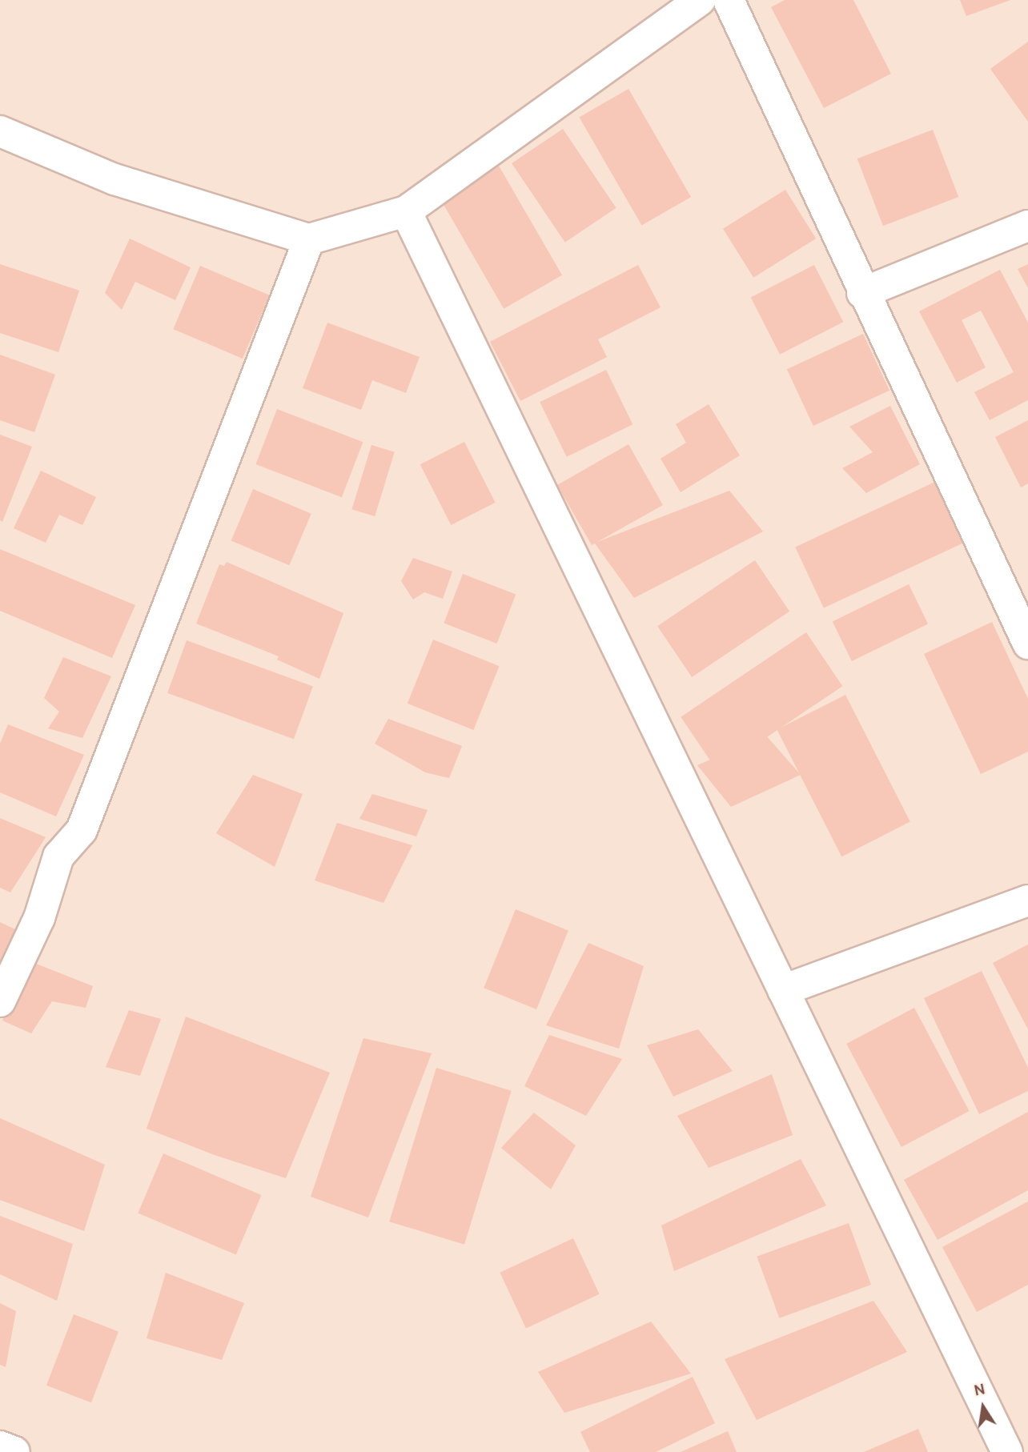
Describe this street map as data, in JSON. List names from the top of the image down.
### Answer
{
  "north": "top"
}
